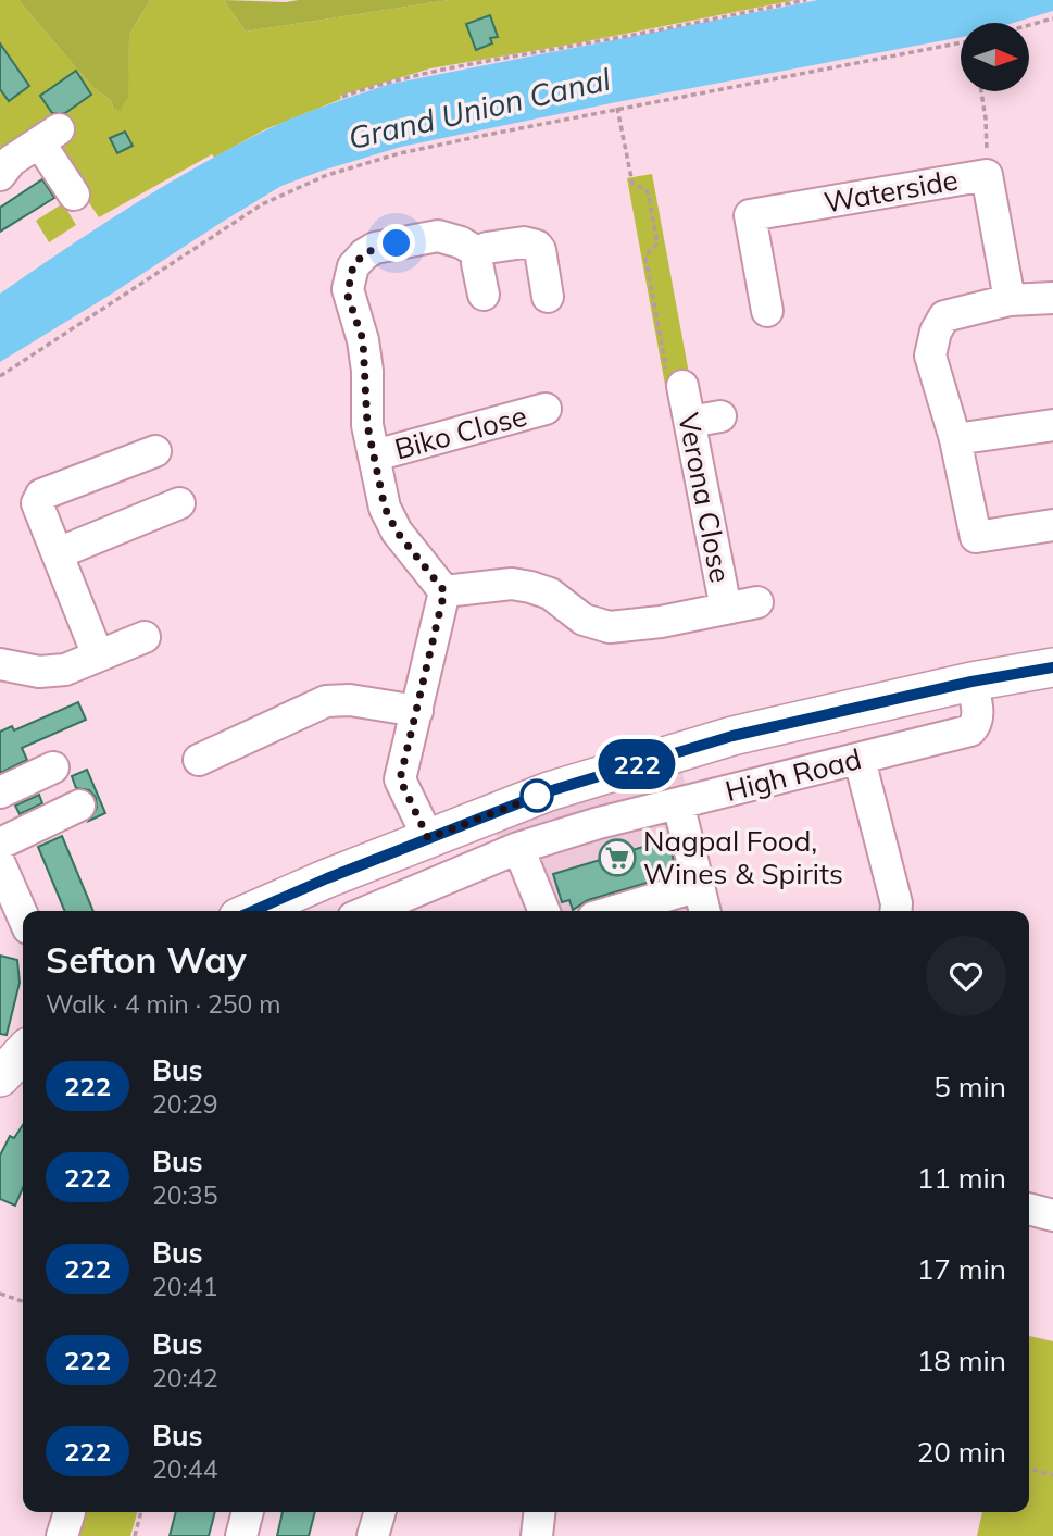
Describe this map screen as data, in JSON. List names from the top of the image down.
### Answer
{
  "streets": {
    "main road": ["High Road"],
    "street": ["Waterside", "Biko Close", "Verona Close"]
  },
  "water": ["Grand Union Canal"],
  "places": {
    "supermarket": ["Nagpal Food, Wines & Spirits"]
  },
  "lines": ["bus line 222"],
  "north": "right",
  "page": {
    "on_map": "222",
    "heading": ["Sefton Way", "Walk · 4 min · 250 m"],
    "list": [
      {
        "mark": "222",
        "name": "Bus",
        "note": "20:29",
        "value": "5 min"
      },
      {
        "mark": "222",
        "name": "Bus",
        "note": "20:35",
        "value": "11 min"
      },
      {
        "mark": "222",
        "name": "Bus",
        "note": "20:41",
        "value": "17 min"
      },
      {
        "mark": "222",
        "name": "Bus",
        "note": "20:42",
        "value": "18 min"
      },
      {
        "mark": "222",
        "name": "Bus",
        "note": "20:44",
        "value": "20 min"
      }
    ]
  }
}
